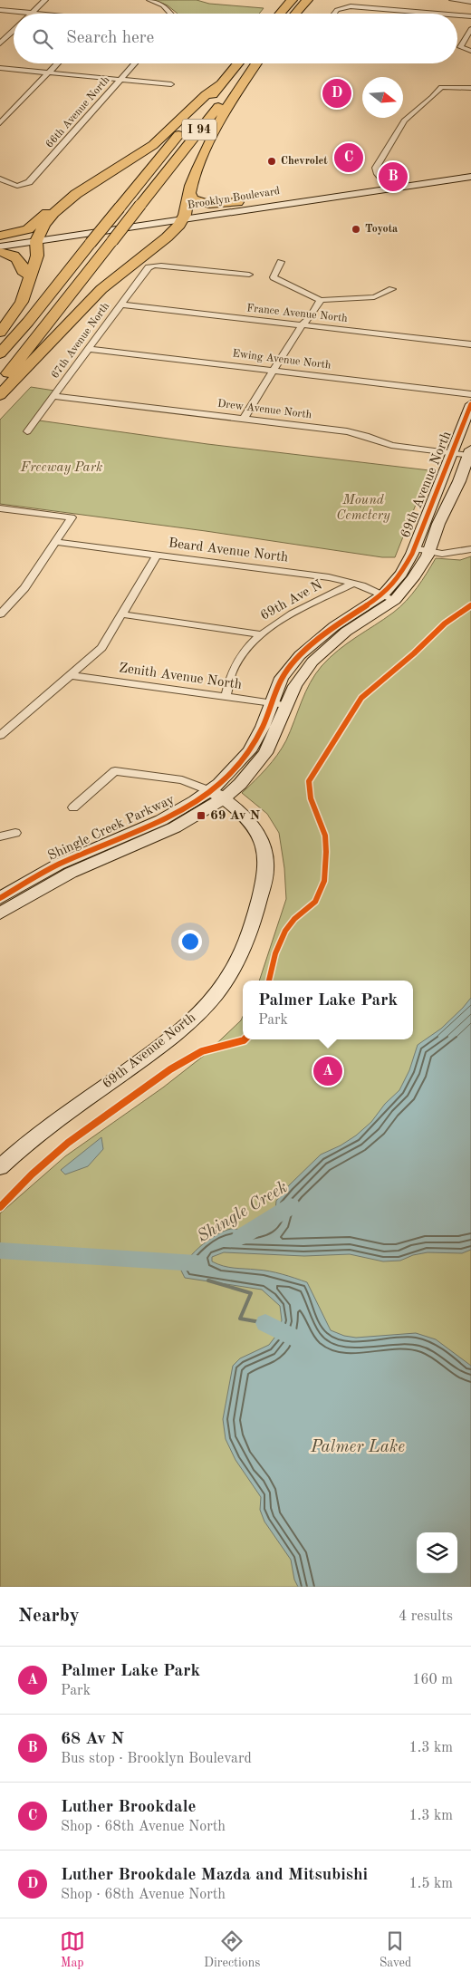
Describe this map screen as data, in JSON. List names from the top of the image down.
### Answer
{
  "streets": {
    "highway": ["I 94"],
    "main road": ["Brooklyn Boulevard", "Shingle Creek Parkway"],
    "street": [
      "66th Avenue North",
      "France Avenue North",
      "67th Avenue North",
      "Ewing Avenue North",
      "Drew Avenue North",
      "69th Avenue North",
      "Beard Avenue North",
      "69th Ave N",
      "Zenith Avenue North"
    ]
  },
  "crossings": [
    ["France Avenue North", "67th Avenue North"],
    ["67th Avenue North", "Ewing Avenue North"],
    ["67th Avenue North", "Drew Avenue North"],
    ["Drew Avenue North", "69th Avenue North"],
    ["69th Avenue North", "Shingle Creek Parkway"],
    ["Beard Avenue North", "69th Ave N"],
    ["Beard Avenue North", "Shingle Creek Parkway"],
    ["69th Ave N", "Zenith Avenue North"],
    ["Zenith Avenue North", "Shingle Creek Parkway"]
  ],
  "water": ["Shingle Creek", "Palmer Lake"],
  "parks": ["Freeway Park", "Mound Cemetery"],
  "places": {
    "other": ["Chevrolet", "Toyota"],
    "transit": ["69 Av N"]
  },
  "north": "right",
  "page": {
    "search": "Search here",
    "pins": [
      "D",
      "C",
      "B",
      "A"
    ],
    "popup": ["Palmer Lake Park", "Park"],
    "heading": ["Nearby", "4 results"],
    "list": [
      {
        "mark": "A",
        "name": "Palmer Lake Park",
        "note": "Park",
        "value": "160 m"
      },
      {
        "mark": "B",
        "name": "68 Av N",
        "note": "Bus stop · Brooklyn Boulevard",
        "value": "1.3 km"
      },
      {
        "mark": "C",
        "name": "Luther Brookdale",
        "note": "Shop · 68th Avenue North",
        "value": "1.3 km"
      },
      {
        "mark": "D",
        "name": "Luther Brookdale Mazda and Mitsubishi",
        "note": "Shop · 68th Avenue North",
        "value": "1.5 km"
      }
    ],
    "nav": ["Map", "Directions", "Saved"]
  }
}
